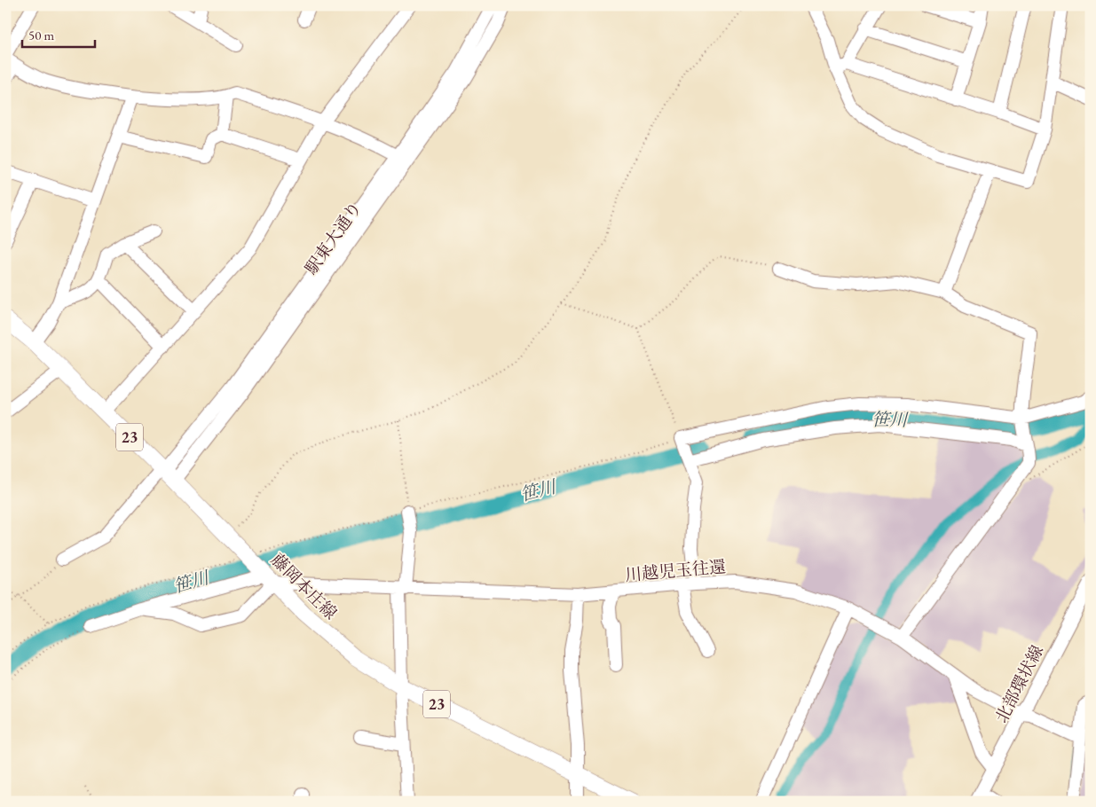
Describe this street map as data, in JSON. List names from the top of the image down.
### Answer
{
  "streets": {
    "main road": ["23", "藤岡本庄線"],
    "street": ["駅東大通り", "川越児玉往還", "北部環状線"]
  },
  "crossings": [
    ["駅東大通り", "藤岡本庄線"],
    ["川越児玉往還", "藤岡本庄線"],
    ["川越児玉往還", "北部環状線"]
  ],
  "water": ["笹川"],
  "scale_bar": "50 m"
}
